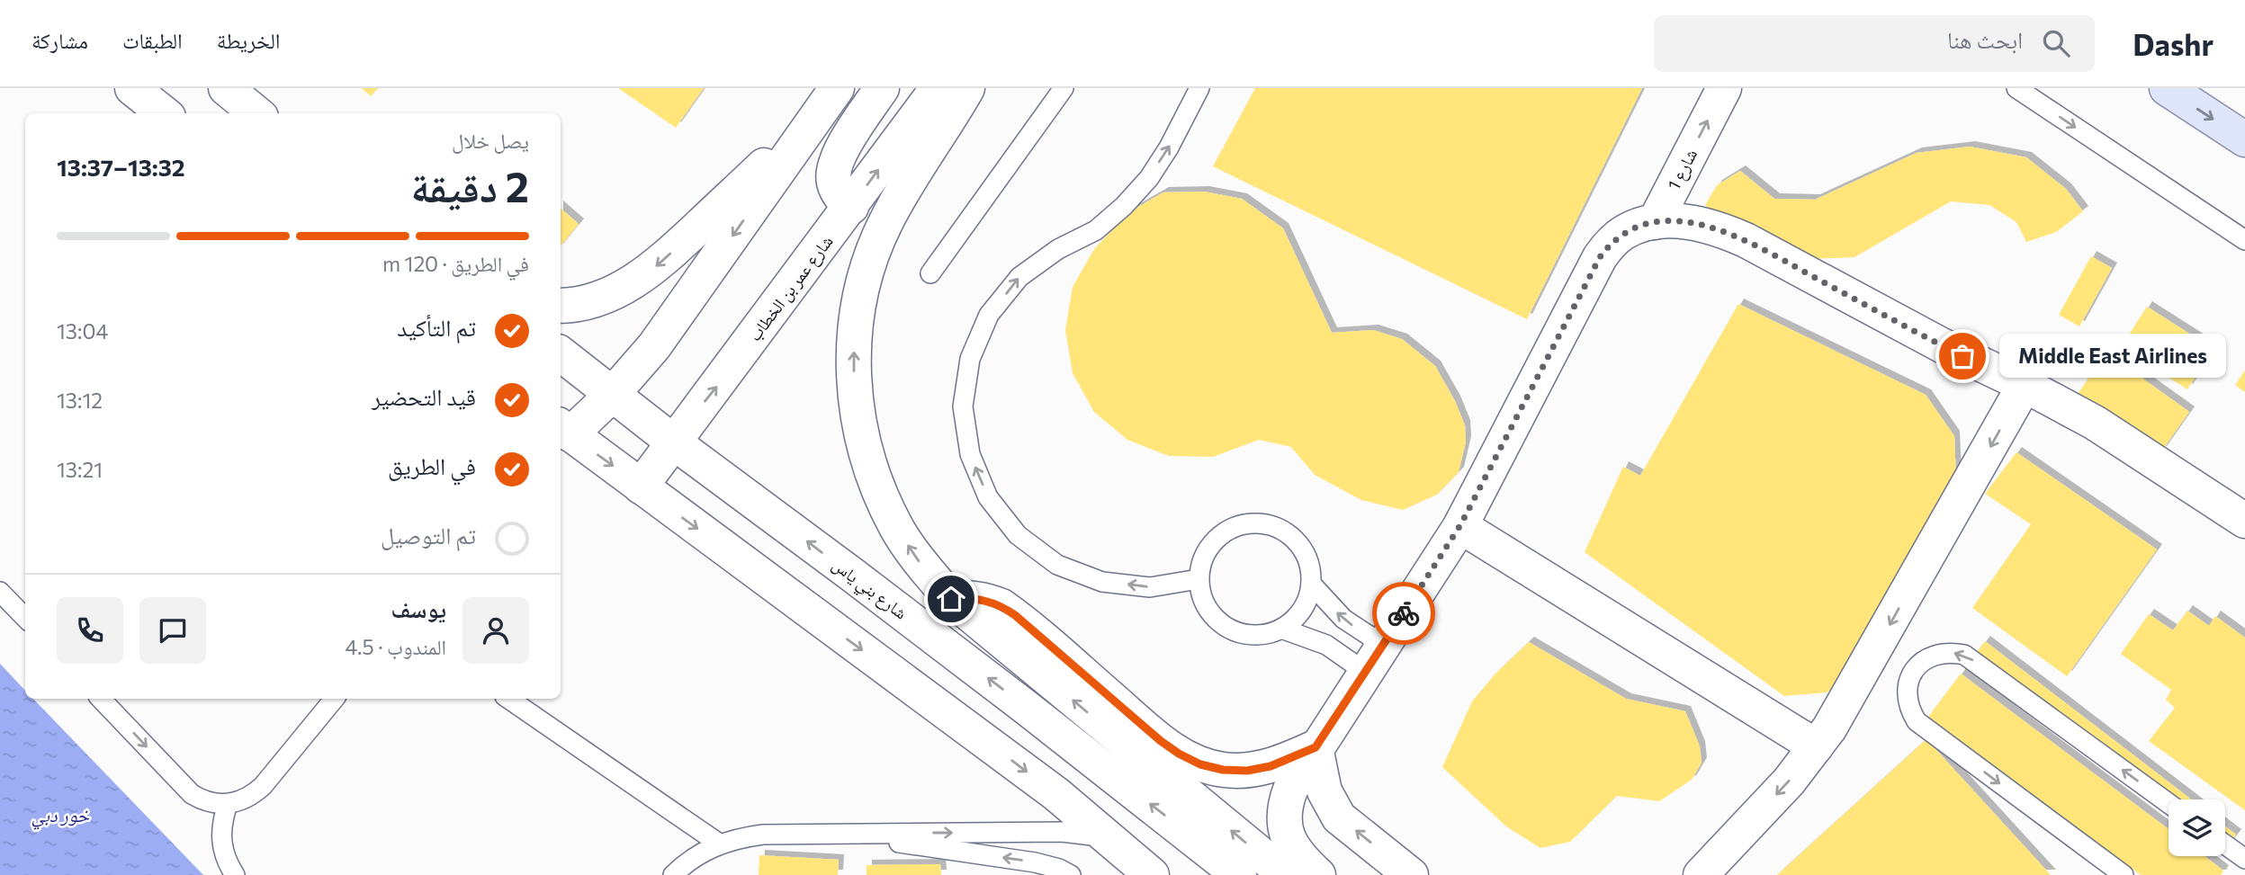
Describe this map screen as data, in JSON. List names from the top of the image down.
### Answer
{
  "streets": {
    "main road": ["شارع 1", "شارع عمر بن الخطاب", "شارع بني ياس"]
  },
  "crossings": [
    ["شارع عمر بن الخطاب", "شارع بني ياس"]
  ],
  "one_way": ["شارع 1"],
  "water": ["خور دبي"],
  "places": ["Middle East Airlines"],
  "page": {
    "header": "Dashr",
    "search": "ابحث هنا",
    "nav": ["الخريطة", "الطبقات", "مشاركة"],
    "heading": ["2 دقيقة", "يصل خلال", "13:32–13:37"],
    "panel": ["يوسف", "المندوب · 4.5"],
    "bar": "في الطريق · 120 m",
    "list": [
      ["تم التأكيد", "13:04"],
      ["قيد التحضير", "13:12"],
      ["في الطريق", "13:21"],
      "تم التوصيل"
    ],
    "bubble": "Middle East Airlines"
  }
}
